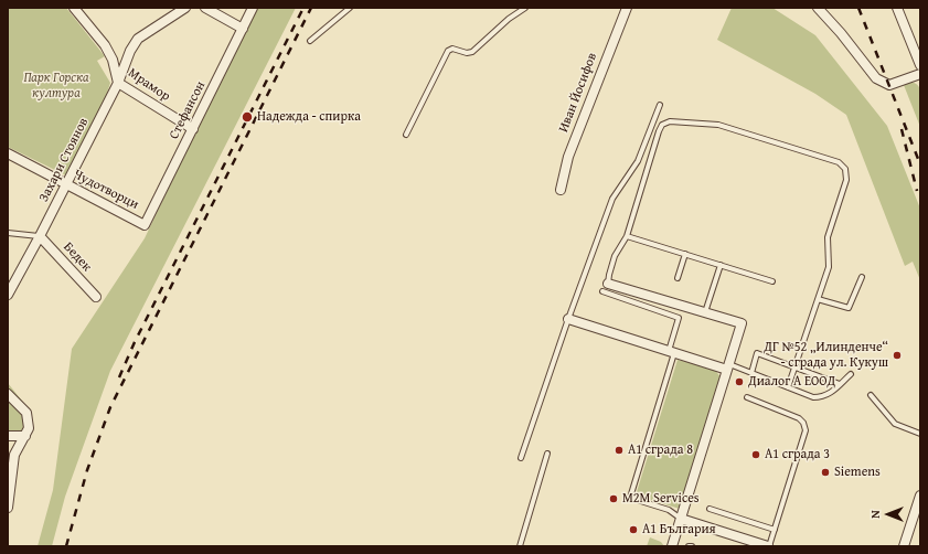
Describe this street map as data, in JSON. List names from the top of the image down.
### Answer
{
  "streets": {
    "street": [
      "Мрамор",
      "Иван Йосифов",
      "Стефансон",
      "Захари Стоянов",
      "Чудотворци",
      "Бедек"
    ]
  },
  "crossings": [
    ["Мрамор", "Стефансон"],
    ["Мрамор", "Захари Стоянов"],
    ["Стефансон", "Чудотворци"],
    ["Захари Стоянов", "Чудотворци"],
    ["Захари Стоянов", "Бедек"]
  ],
  "parks": ["Парк Горска култура"],
  "places": [
    "Надежда - спирка",
    "ДГ №52 „Илинденче“ - сграда ул. Кукуш",
    "Диалог А ЕООД",
    "А1 сграда 8",
    "А1 сграда 3",
    "Siemens",
    "M2M Services",
    "А1 България"
  ],
  "north": "left"
}
